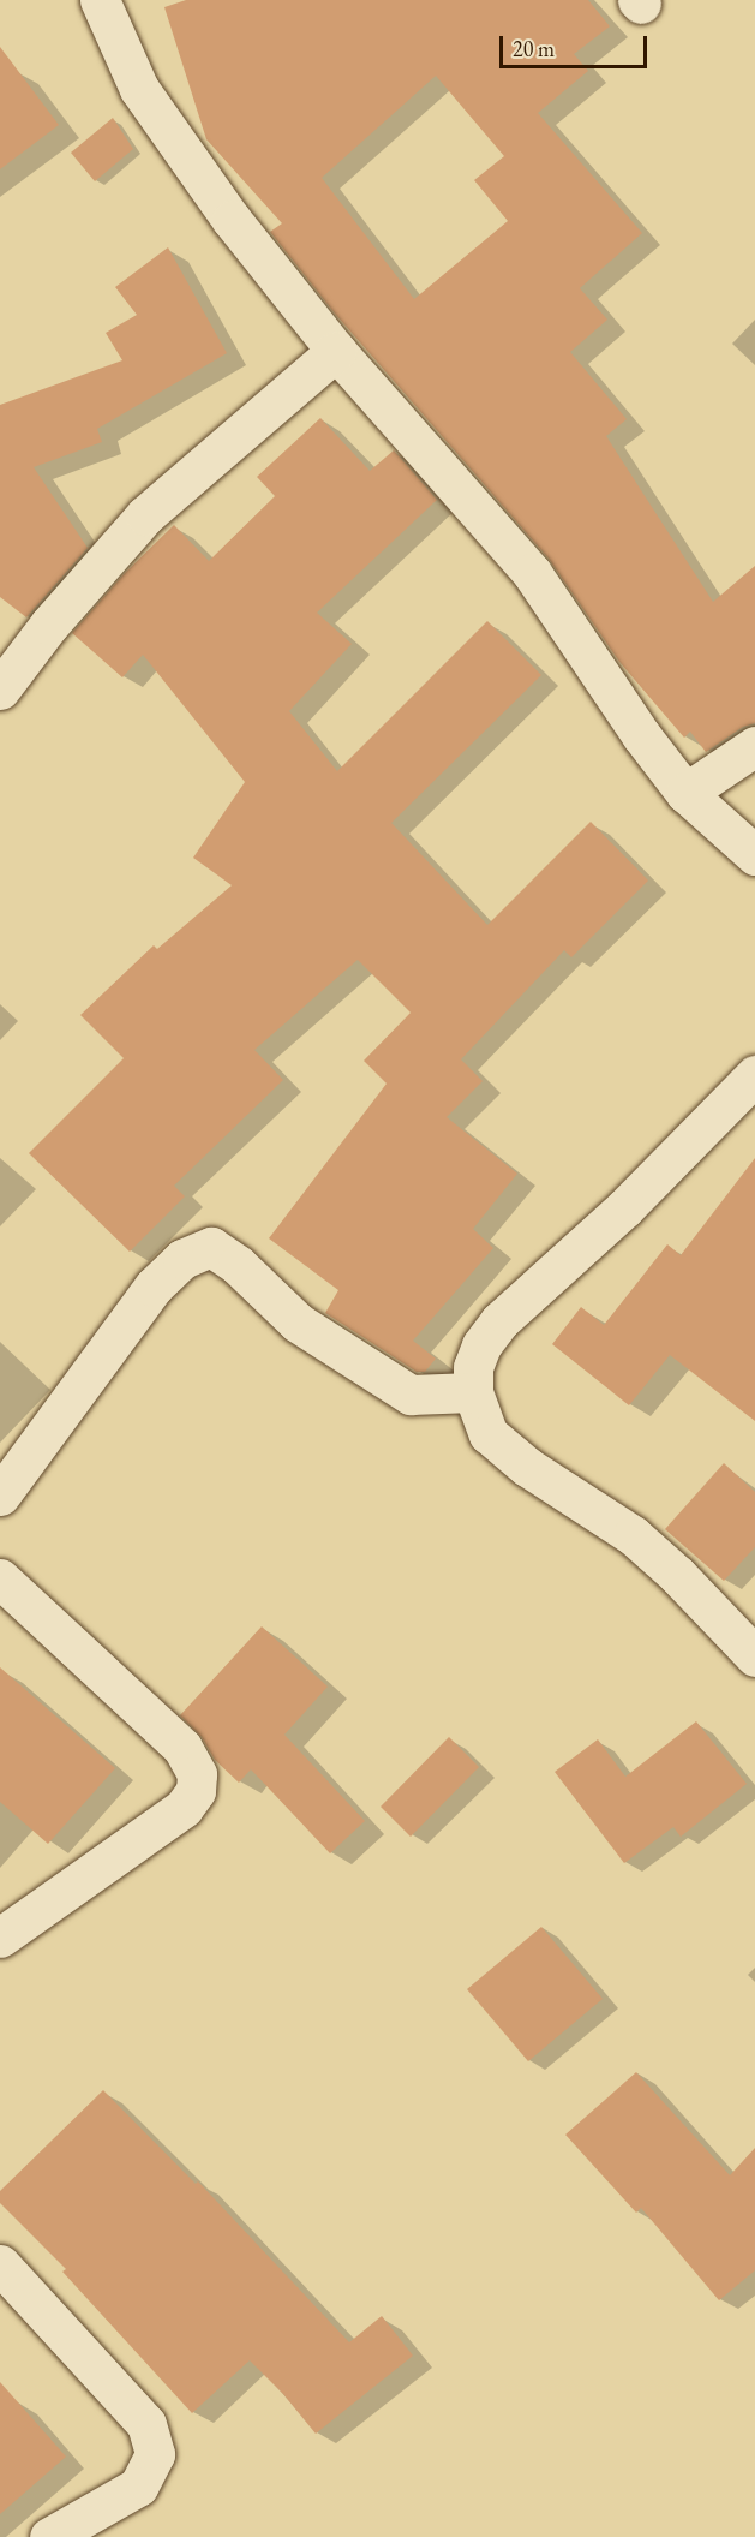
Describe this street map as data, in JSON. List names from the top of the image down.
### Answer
{
  "scale_bar": "20 m"
}
